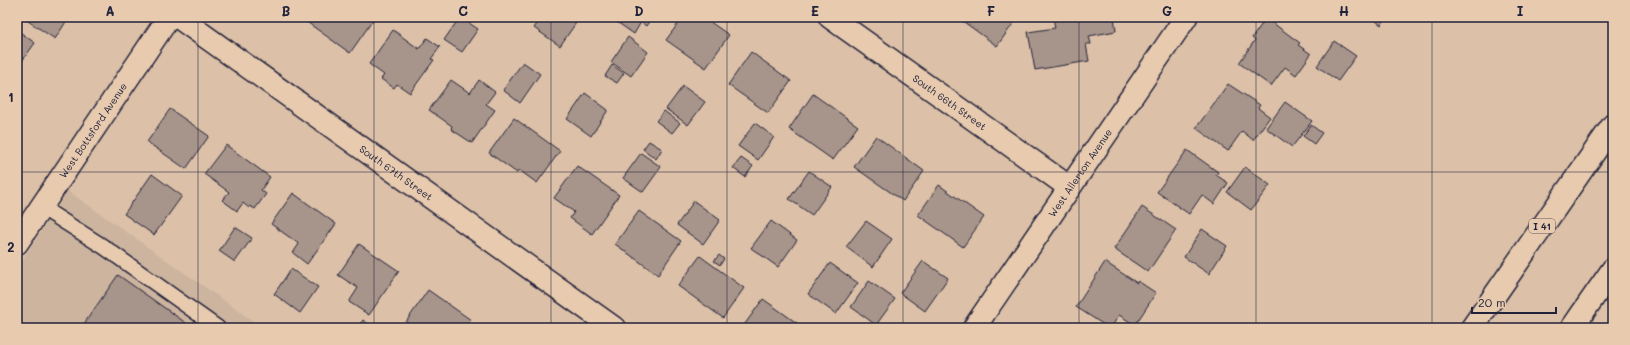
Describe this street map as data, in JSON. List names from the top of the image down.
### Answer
{
  "streets": {
    "main road": [
      "South 66th Street",
      "West Bottsford Avenue",
      "South 67th Street",
      "West Allerton Avenue",
      "I 41"
    ]
  },
  "crossings": [
    ["South 66th Street", "West Allerton Avenue"]
  ],
  "scale_bar": "20 m",
  "grid": {
    "columns": [
      "A",
      "B",
      "C",
      "D",
      "E",
      "F",
      "G",
      "H",
      "I"
    ],
    "rows": ["1", "2"]
  }
}
